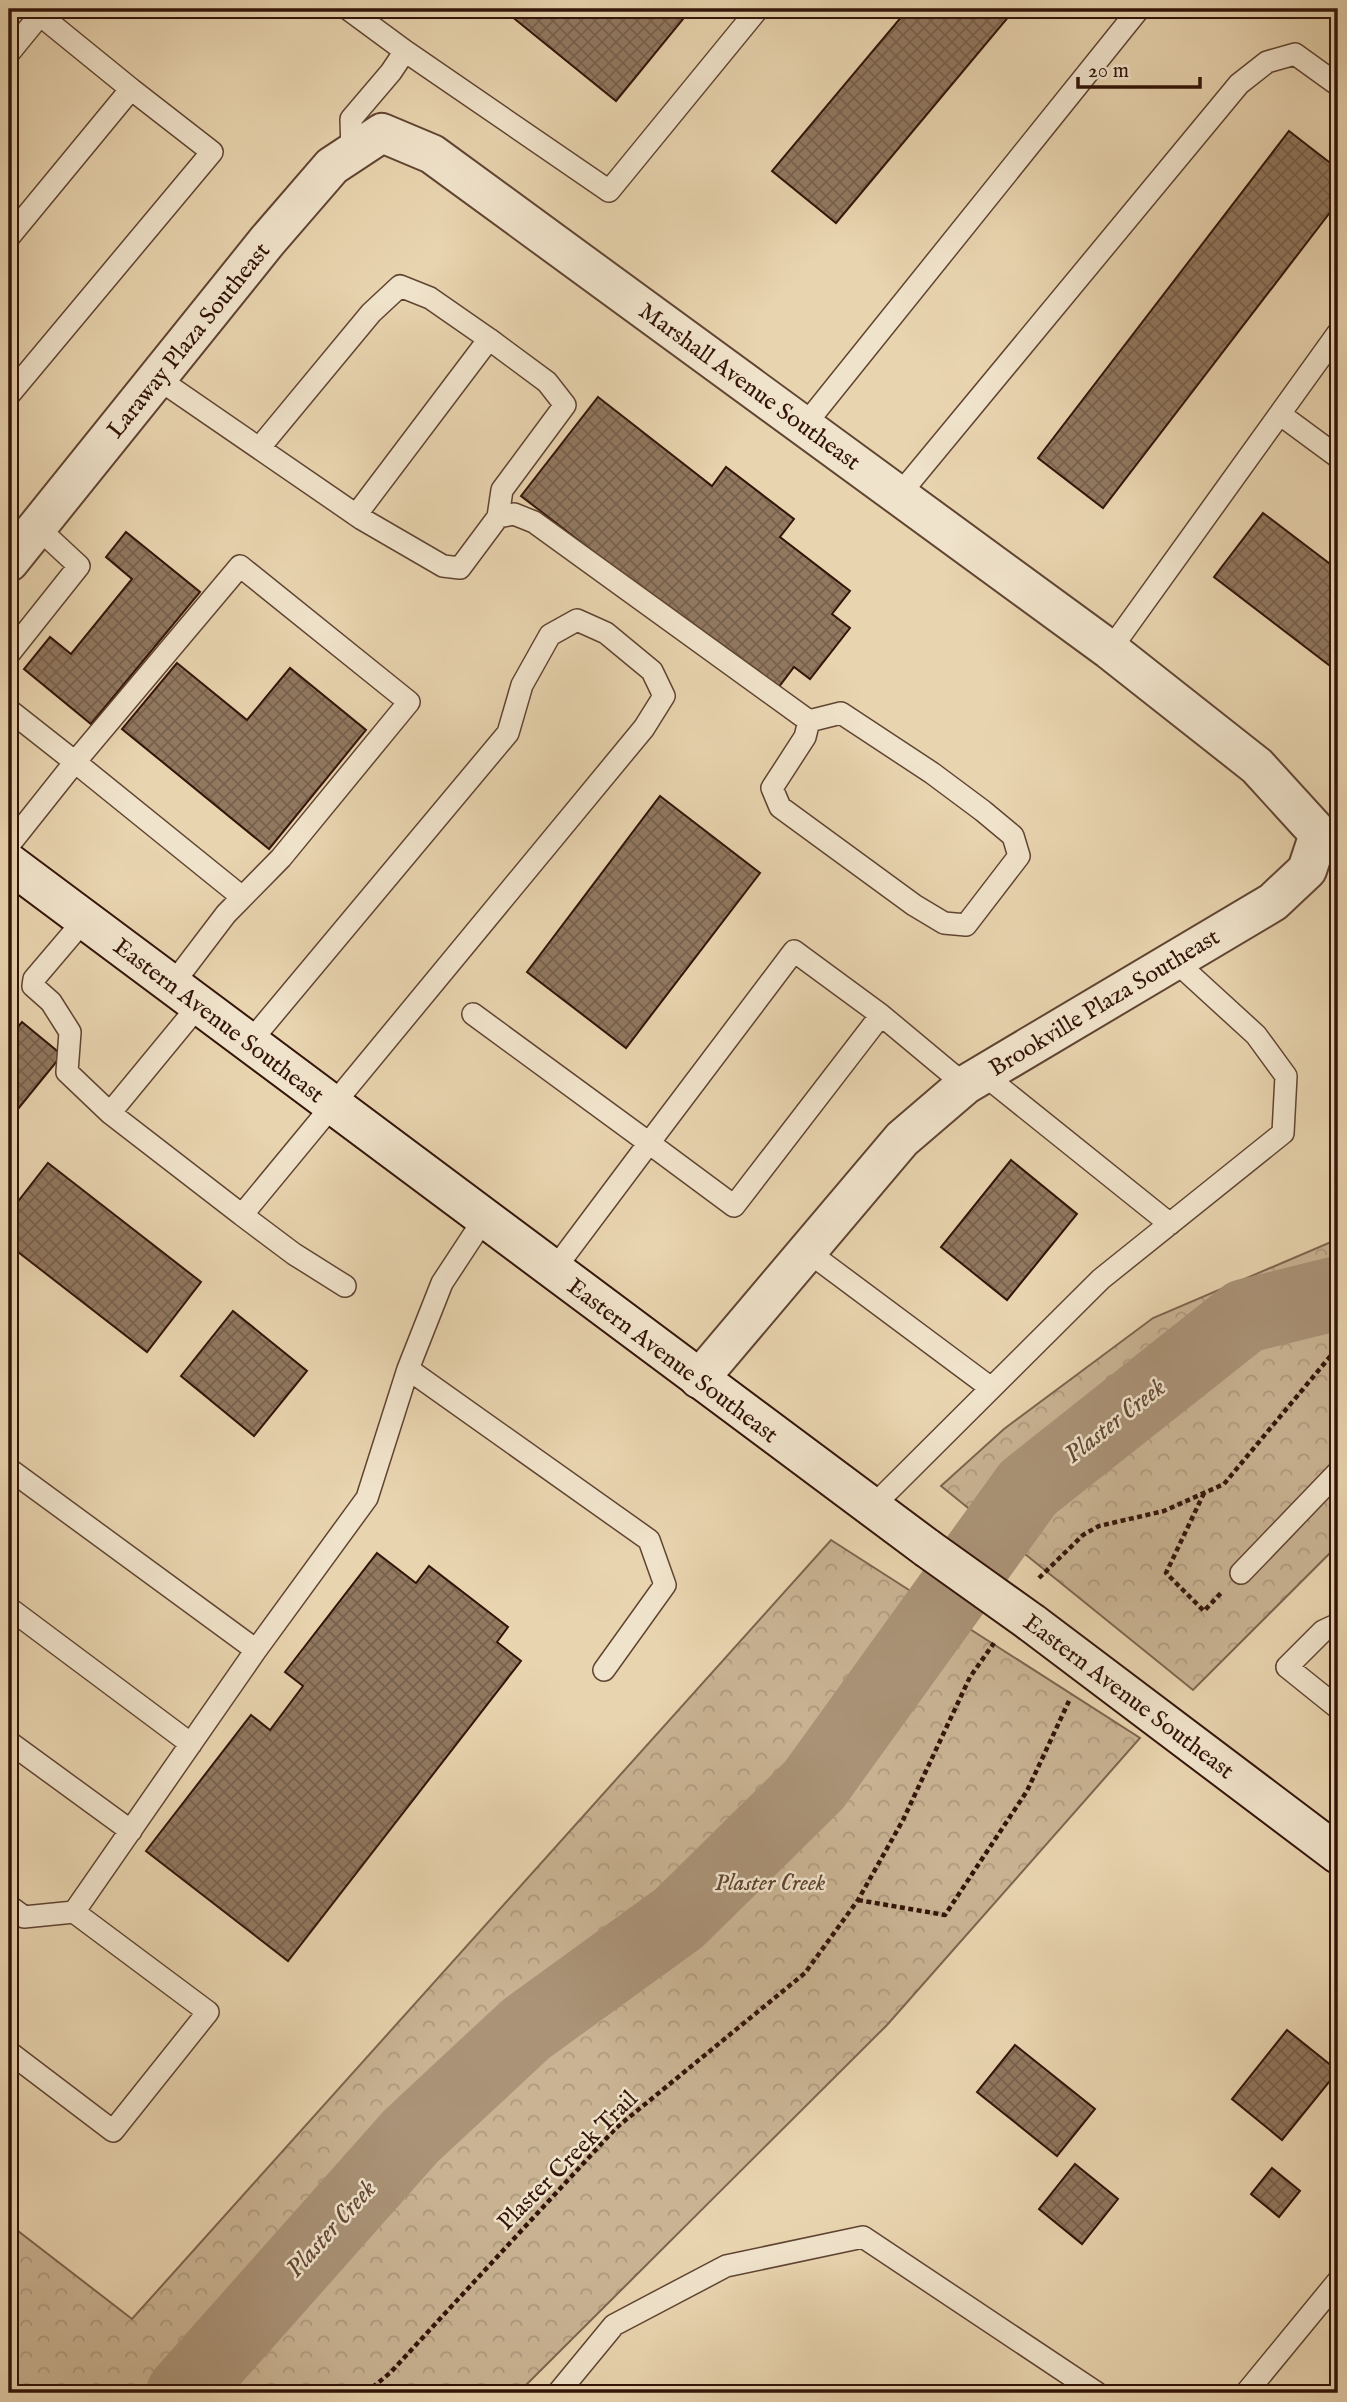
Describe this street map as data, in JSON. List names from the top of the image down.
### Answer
{
  "streets": {
    "street": [
      "Laraway Plaza Southeast",
      "Marshall Avenue Southeast",
      "Brookville Plaza Southeast",
      "Eastern Avenue Southeast"
    ],
    "path": ["Plaster Creek Trail"]
  },
  "crossings": [
    ["Laraway Plaza Southeast", "Marshall Avenue Southeast"],
    ["Marshall Avenue Southeast", "Brookville Plaza Southeast"],
    ["Brookville Plaza Southeast", "Eastern Avenue Southeast"]
  ],
  "water": ["Plaster Creek"],
  "parks": ["Plaster Creek"],
  "scale_bar": "20 m"
}
